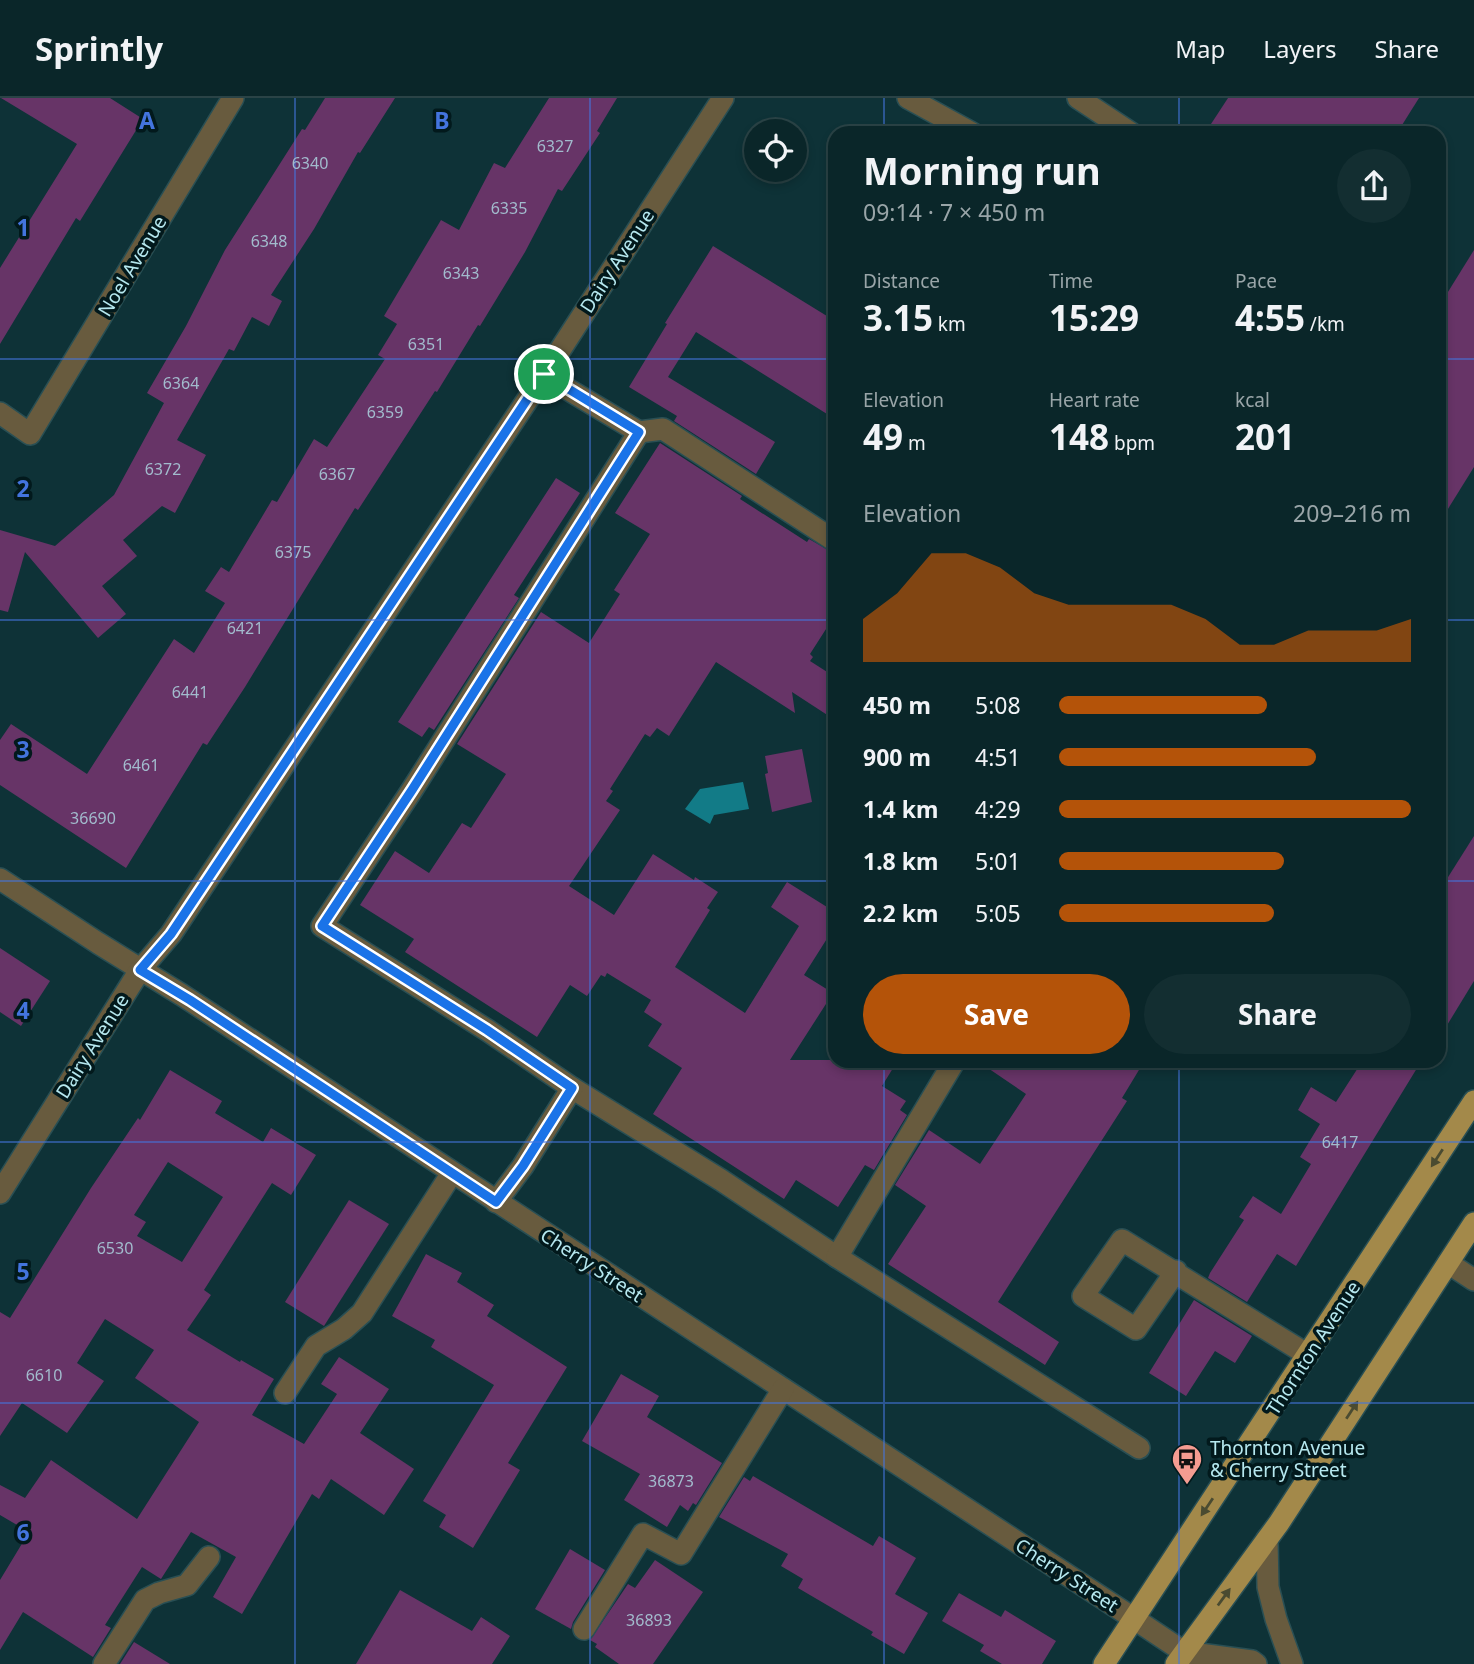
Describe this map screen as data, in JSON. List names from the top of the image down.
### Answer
{
  "streets": {
    "main road": ["Thornton Avenue"],
    "street": ["Dairy Avenue", "Noel Avenue", "Cherry Street"]
  },
  "crossings": [
    ["Dairy Avenue", "Cherry Street"],
    ["Cherry Street", "Thornton Avenue"]
  ],
  "places": {
    "bus stop": ["Thornton Avenue & Cherry Street"]
  },
  "house_numbers": [
    "6327",
    "6340",
    "6335",
    "6348",
    "6343",
    "6351",
    "6364",
    "6359",
    "6372",
    "6367",
    "6375",
    "6421",
    "6441",
    "6461",
    "36690",
    "6417",
    "6530",
    "6610",
    "36873",
    "36893"
  ],
  "page": {
    "header": "Sprintly",
    "nav": ["Map", "Layers", "Share"],
    "heading": ["Morning run", "09:14 · 7 × 450 m"],
    "stats": [
      ["Distance", "3.15 km"],
      ["Time", "15:29"],
      ["Pace", "4:55 /km"],
      ["Elevation", "49 m"],
      ["Heart rate", "148 bpm"],
      ["kcal", "201"]
    ],
    "chart": ["Elevation", "209–216 m"],
    "list": [
      {
        "name": "450 m",
        "note": "5:08"
      },
      {
        "name": "900 m",
        "note": "4:51"
      },
      {
        "name": "1.4 km",
        "note": "4:29"
      },
      {
        "name": "1.8 km",
        "note": "5:01"
      },
      {
        "name": "2.2 km",
        "note": "5:05"
      }
    ],
    "buttons": ["Save", "Share"]
  },
  "grid": {
    "columns": ["A", "B"],
    "rows": [
      "1",
      "2",
      "3",
      "4",
      "5",
      "6"
    ]
  }
}
